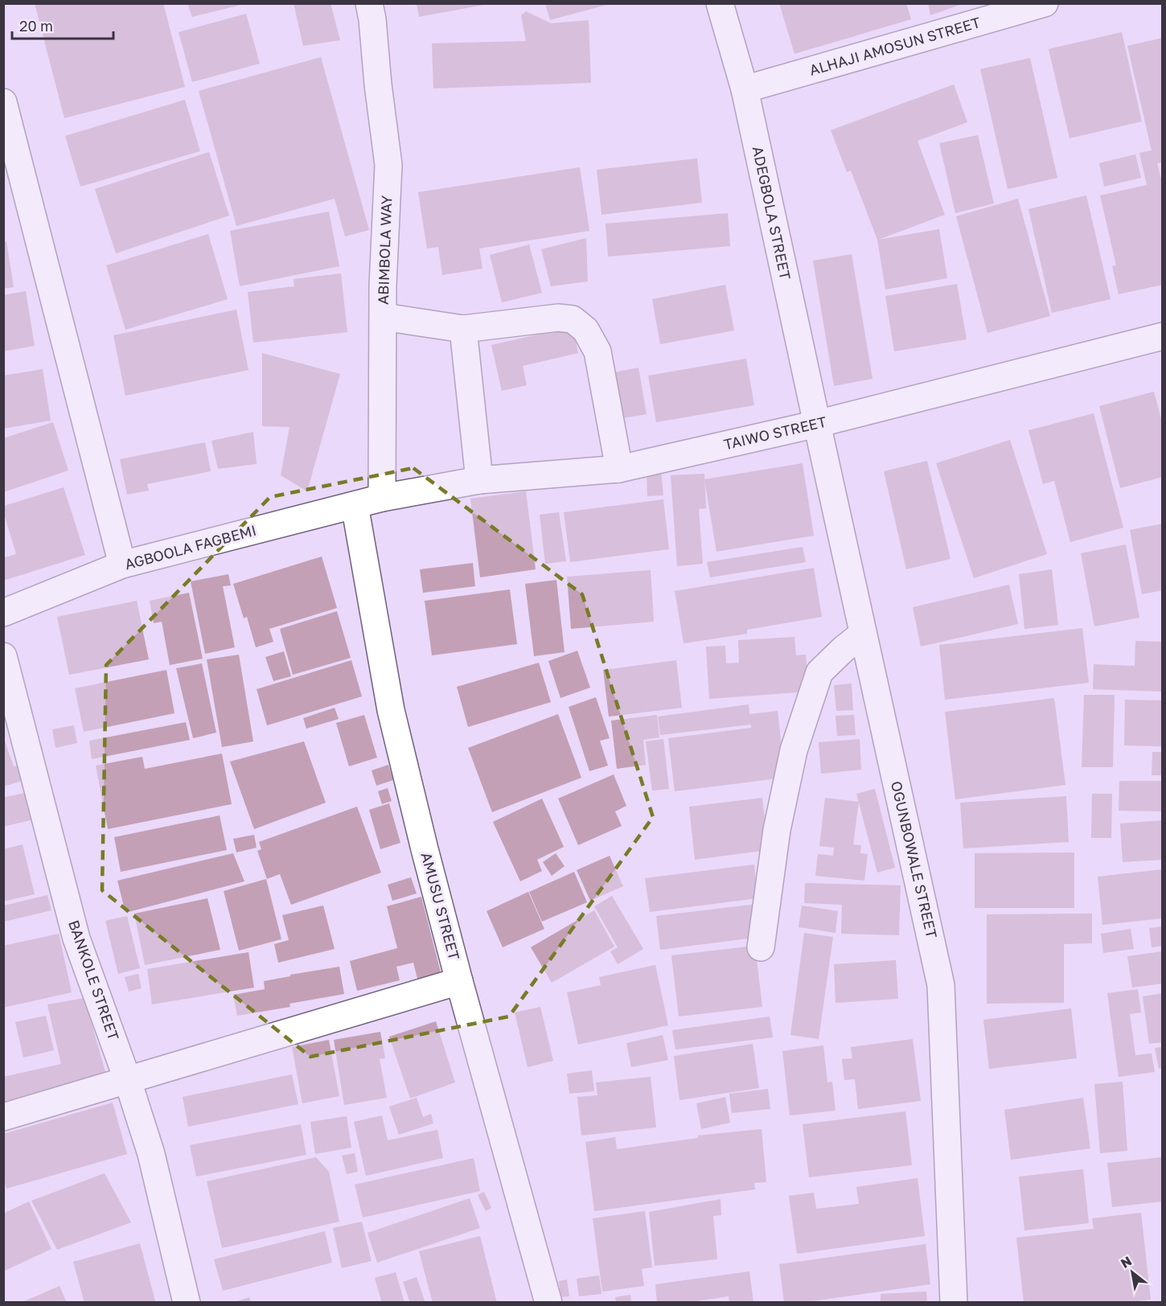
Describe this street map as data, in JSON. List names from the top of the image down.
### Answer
{
  "streets": {
    "street": [
      "ALHAJI AMOSUN STREET",
      "ADEGBOLA STREET",
      "ABIMBOLA WAY",
      "TAIWO STREET",
      "AGBOOLA FAGBEMI",
      "OGUNBOWALE STREET",
      "AMUSU STREET",
      "BANKOLE STREET"
    ]
  },
  "crossings": [
    ["ALHAJI AMOSUN STREET", "ADEGBOLA STREET"],
    ["ADEGBOLA STREET", "TAIWO STREET"],
    ["ADEGBOLA STREET", "OGUNBOWALE STREET"],
    ["ABIMBOLA WAY", "TAIWO STREET"],
    ["ABIMBOLA WAY", "AGBOOLA FAGBEMI"],
    ["TAIWO STREET", "AGBOOLA FAGBEMI"],
    ["TAIWO STREET", "OGUNBOWALE STREET"],
    ["AGBOOLA FAGBEMI", "AMUSU STREET"]
  ],
  "scale_bar": "20 m",
  "north": "top left"
}
